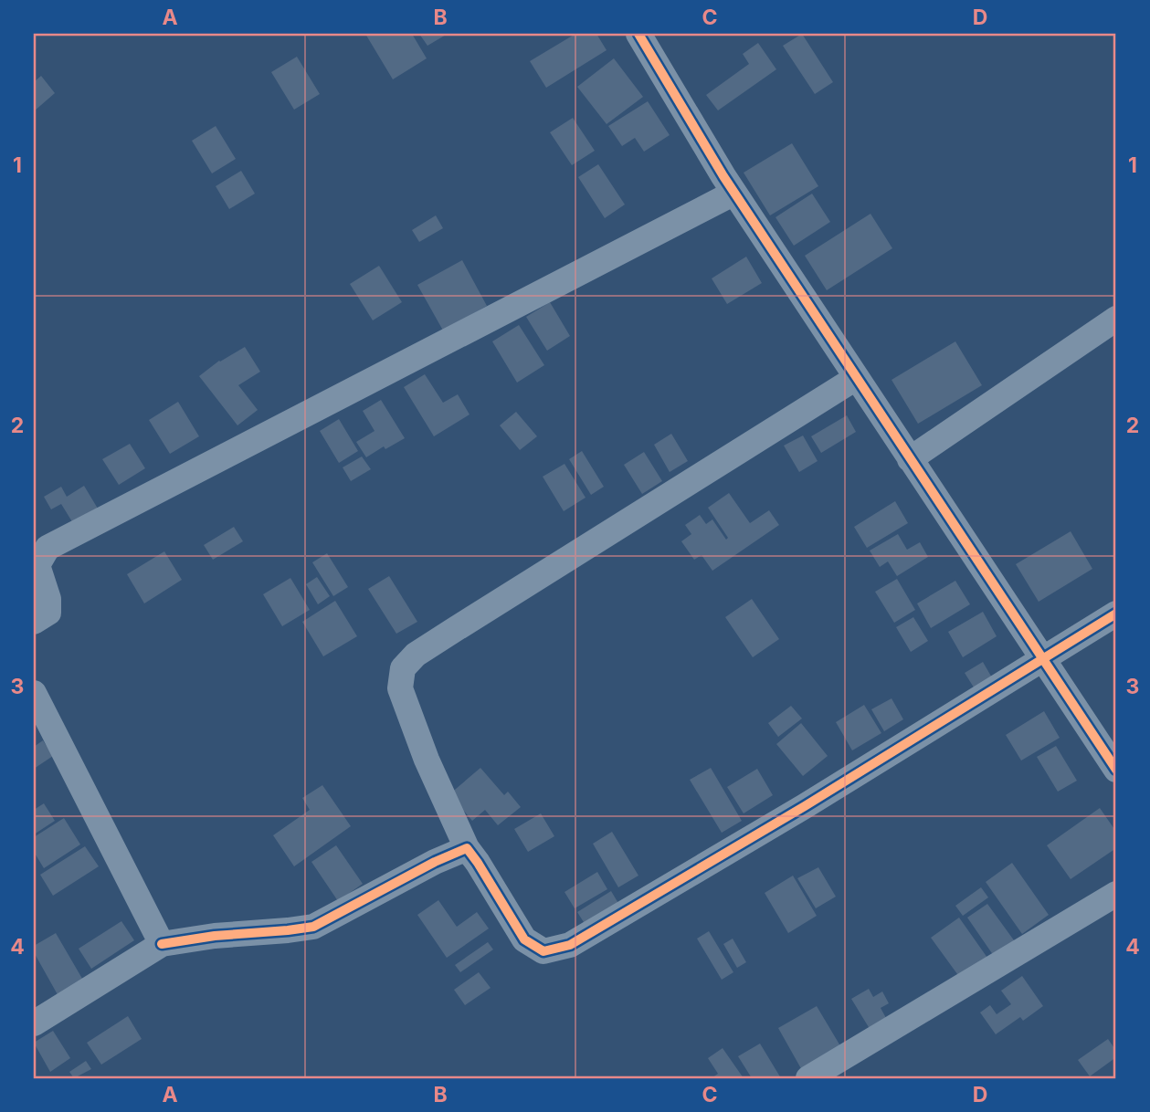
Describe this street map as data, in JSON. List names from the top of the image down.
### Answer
{
  "grid": {
    "columns": [
      "A",
      "B",
      "C",
      "D"
    ],
    "rows": [
      "1",
      "2",
      "3",
      "4"
    ]
  }
}
